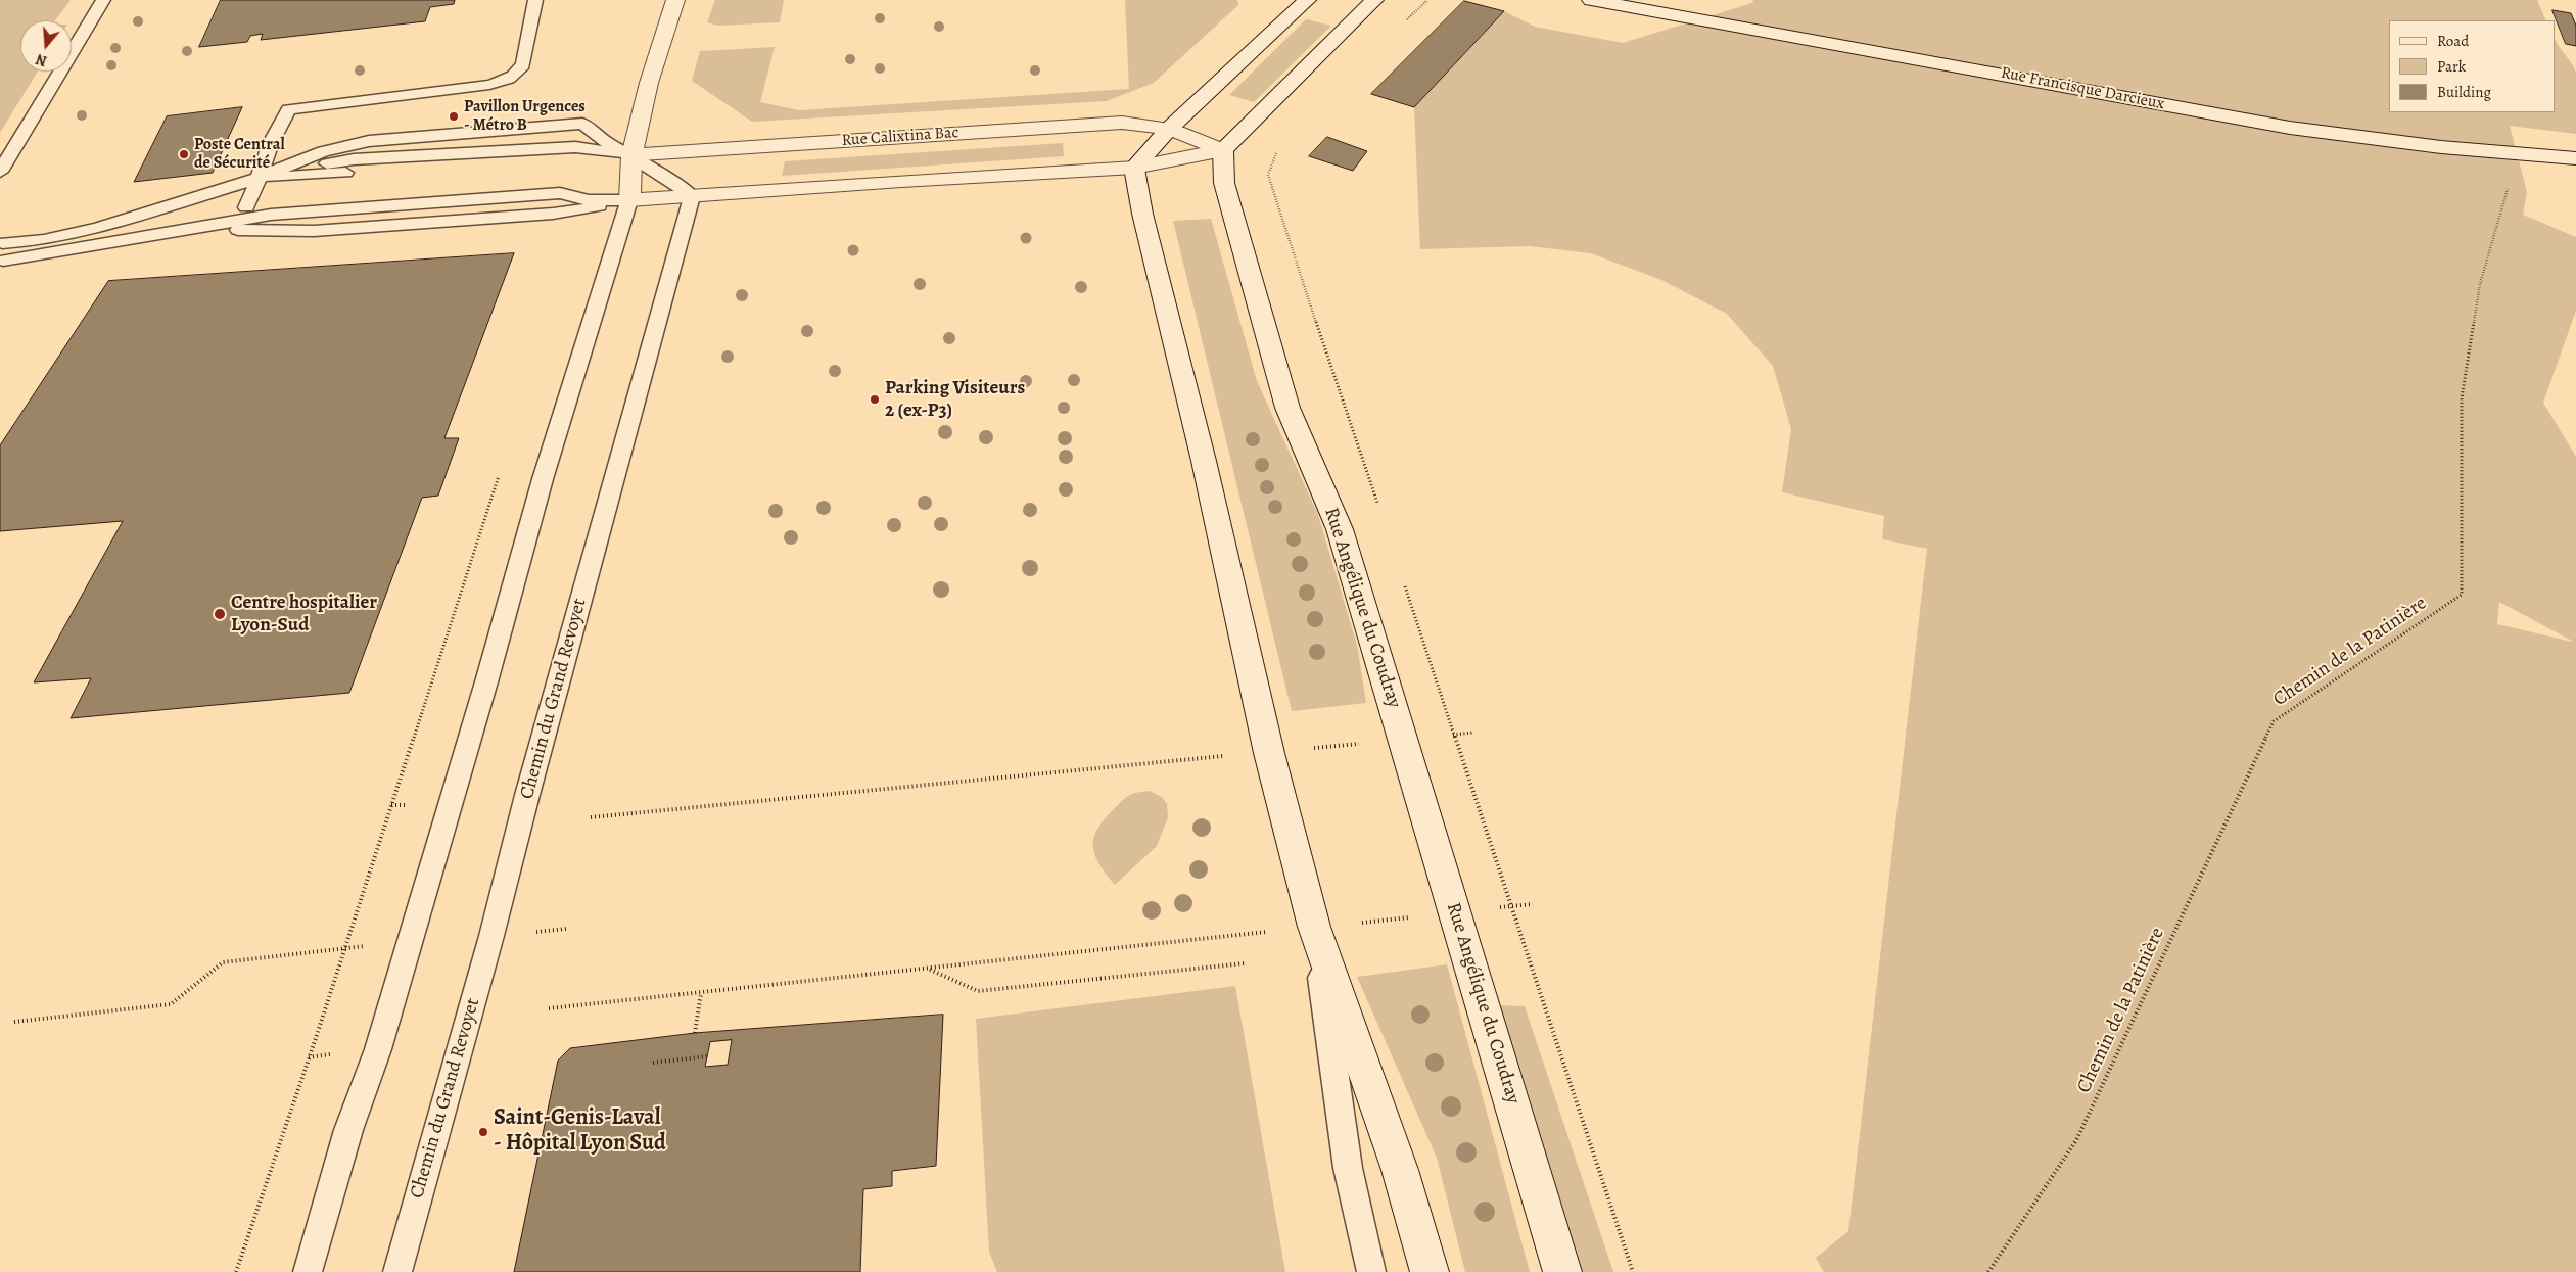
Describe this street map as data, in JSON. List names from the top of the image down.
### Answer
{
  "streets": {
    "street": ["Rue Francisque Darcieux", "Rue Calixtina Bac", "Rue Angélique du Coudray"],
    "lane": ["Chemin du Grand Revoyet"],
    "path": ["Chemin de la Patinière"]
  },
  "crossings": [
    ["Rue Calixtina Bac", "Rue Angélique du Coudray"]
  ],
  "places": [
    "Pavillon Urgences - Métro B",
    "Poste Central de Sécurité",
    "Parking Visiteurs 2 (ex-P3)",
    "Centre hospitalier Lyon-Sud",
    "Saint-Genis-Laval - Hôpital Lyon Sud"
  ],
  "legend": ["Road", "Park", "Building"],
  "north": "bottom"
}
